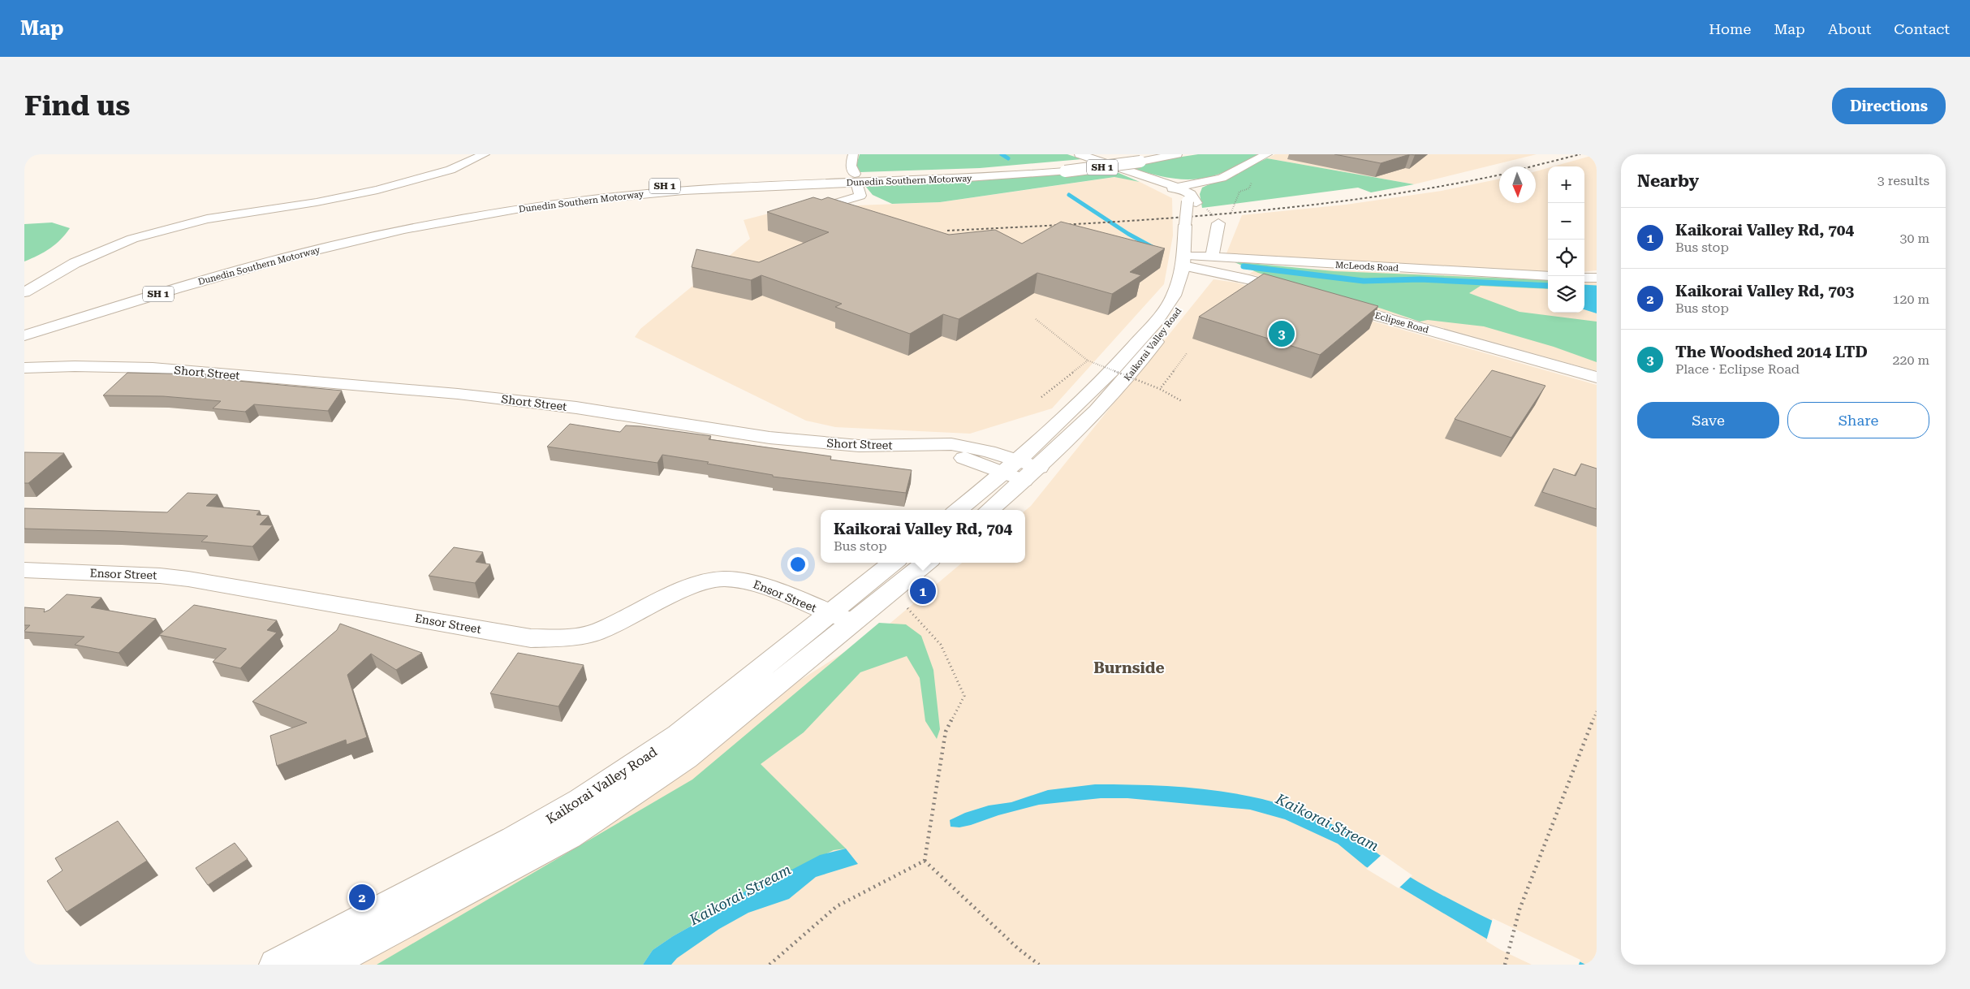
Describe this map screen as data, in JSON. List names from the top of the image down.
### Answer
{
  "streets": {
    "main road": [
      "SH 1",
      "Dunedin Southern Motorway",
      "McLeods Road",
      "Eclipse Road",
      "Kaikorai Valley Road",
      "Short Street",
      "Ensor Street"
    ]
  },
  "crossings": [
    ["McLeods Road", "Kaikorai Valley Road"],
    ["Kaikorai Valley Road", "Short Street"],
    ["Kaikorai Valley Road", "Ensor Street"]
  ],
  "districts": ["Burnside"],
  "water": ["Kaikorai Stream"],
  "north": "bottom",
  "page": {
    "header": "Map",
    "nav": [
      "Home",
      "Map",
      "About",
      "Contact"
    ],
    "buttons": [
      "Directions",
      ["Save", "Share"]
    ],
    "title": "Find us",
    "heading": ["Nearby", "3 results"],
    "map_buttons": ["+", "−"],
    "list": [
      {
        "mark": "1",
        "name": "Kaikorai Valley Rd, 704",
        "note": "Bus stop",
        "value": "30 m"
      },
      {
        "mark": "2",
        "name": "Kaikorai Valley Rd, 703",
        "note": "Bus stop",
        "value": "120 m"
      },
      {
        "mark": "3",
        "name": "The Woodshed 2014 LTD",
        "note": "Place · Eclipse Road",
        "value": "220 m"
      }
    ],
    "pins": ["3", "1", "2"],
    "popup": ["Kaikorai Valley Rd, 704", "Bus stop"]
  }
}
